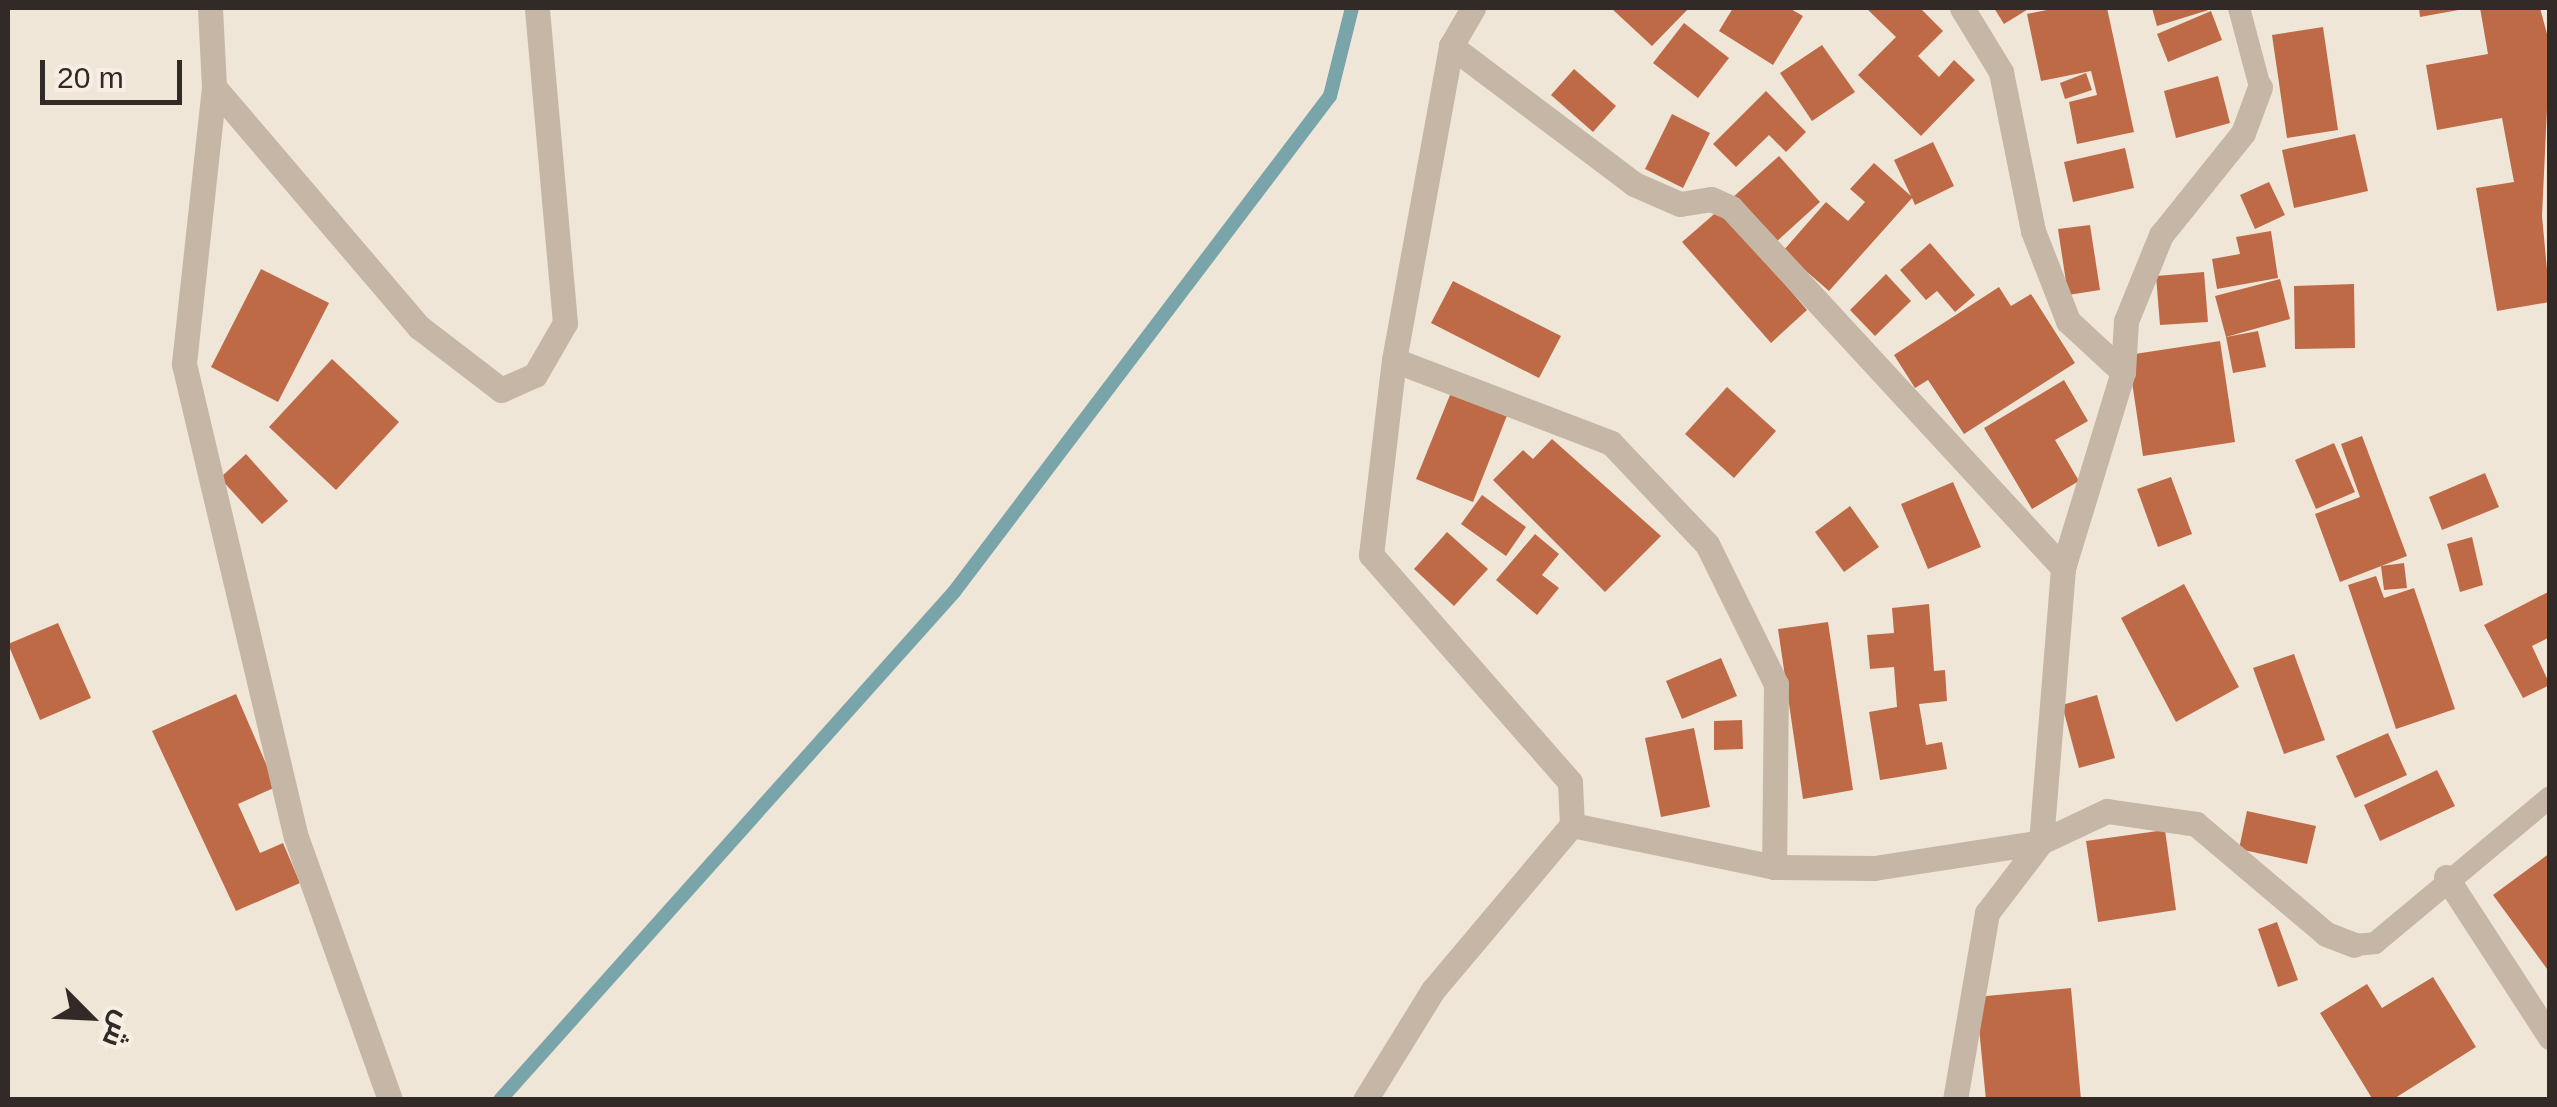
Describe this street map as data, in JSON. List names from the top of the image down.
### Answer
{
  "scale_bar": "20 m",
  "north": "bottom right"
}
